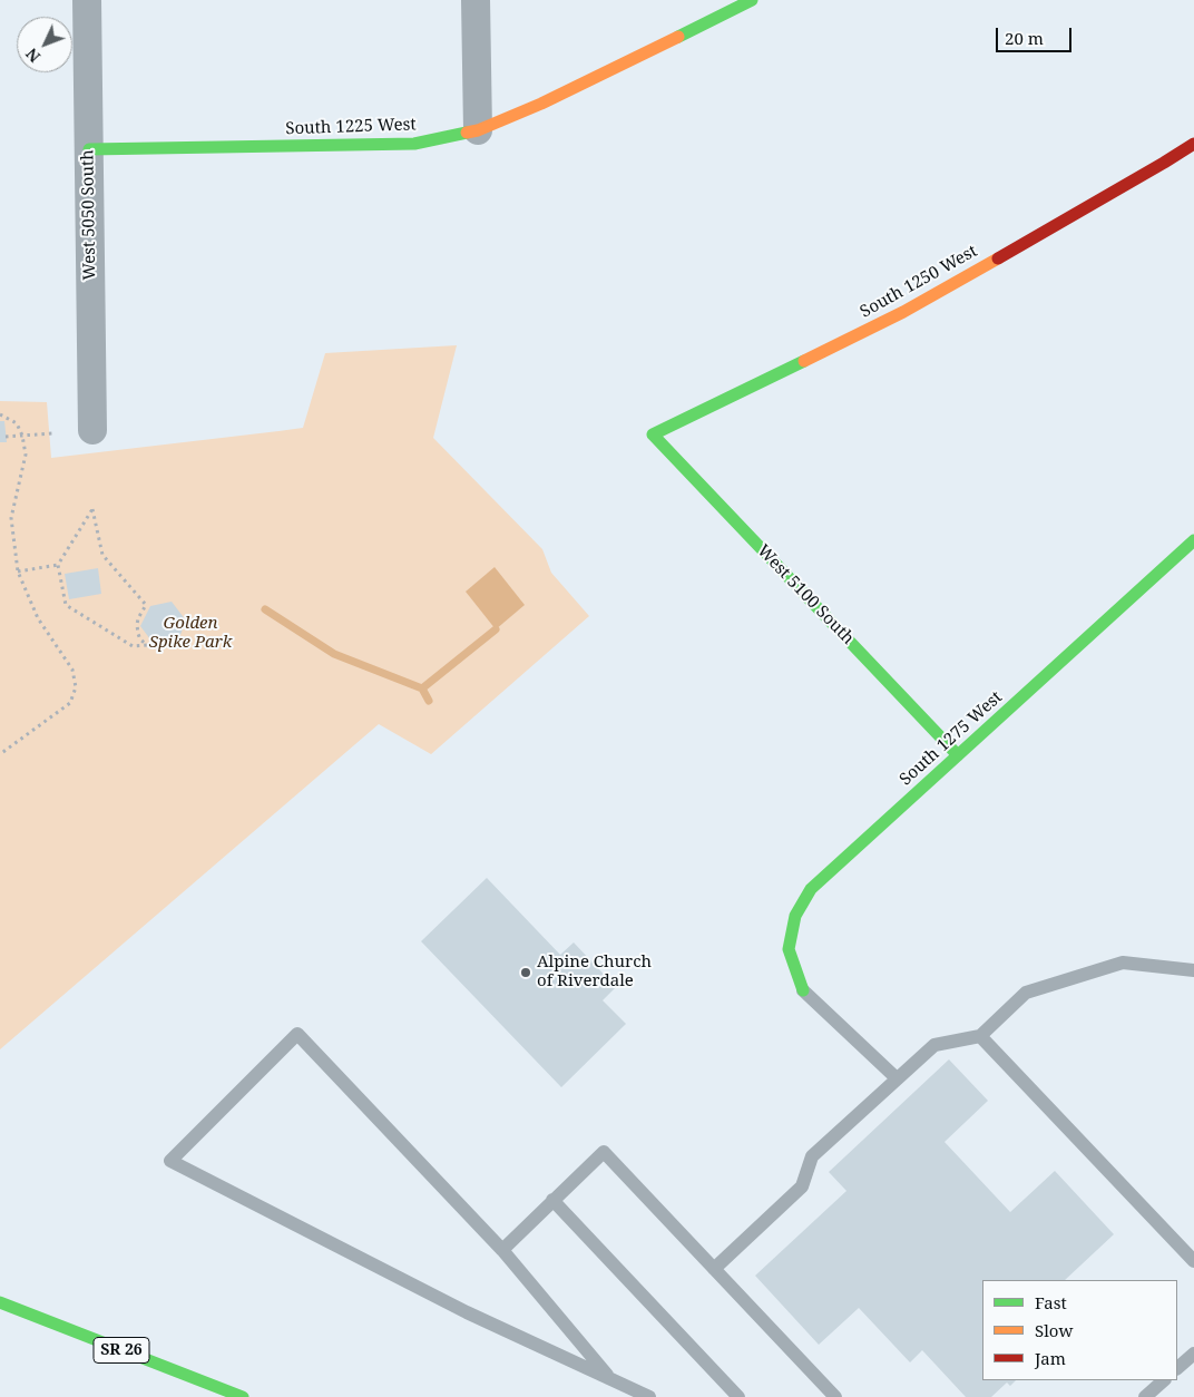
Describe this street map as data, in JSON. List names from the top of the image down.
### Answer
{
  "streets": {
    "street": [
      "South 1225 West",
      "West 5050 South",
      "South 1250 West",
      "West 5100 South",
      "South 1275 West",
      "SR 26"
    ]
  },
  "crossings": [
    ["South 1225 West", "West 5050 South"],
    ["South 1250 West", "West 5100 South"],
    ["West 5100 South", "South 1275 West"]
  ],
  "parks": ["Golden Spike Park"],
  "places": ["Alpine Church of Riverdale"],
  "legend": ["Fast", "Slow", "Jam"],
  "scale_bar": "20 m",
  "north": "bottom left"
}
